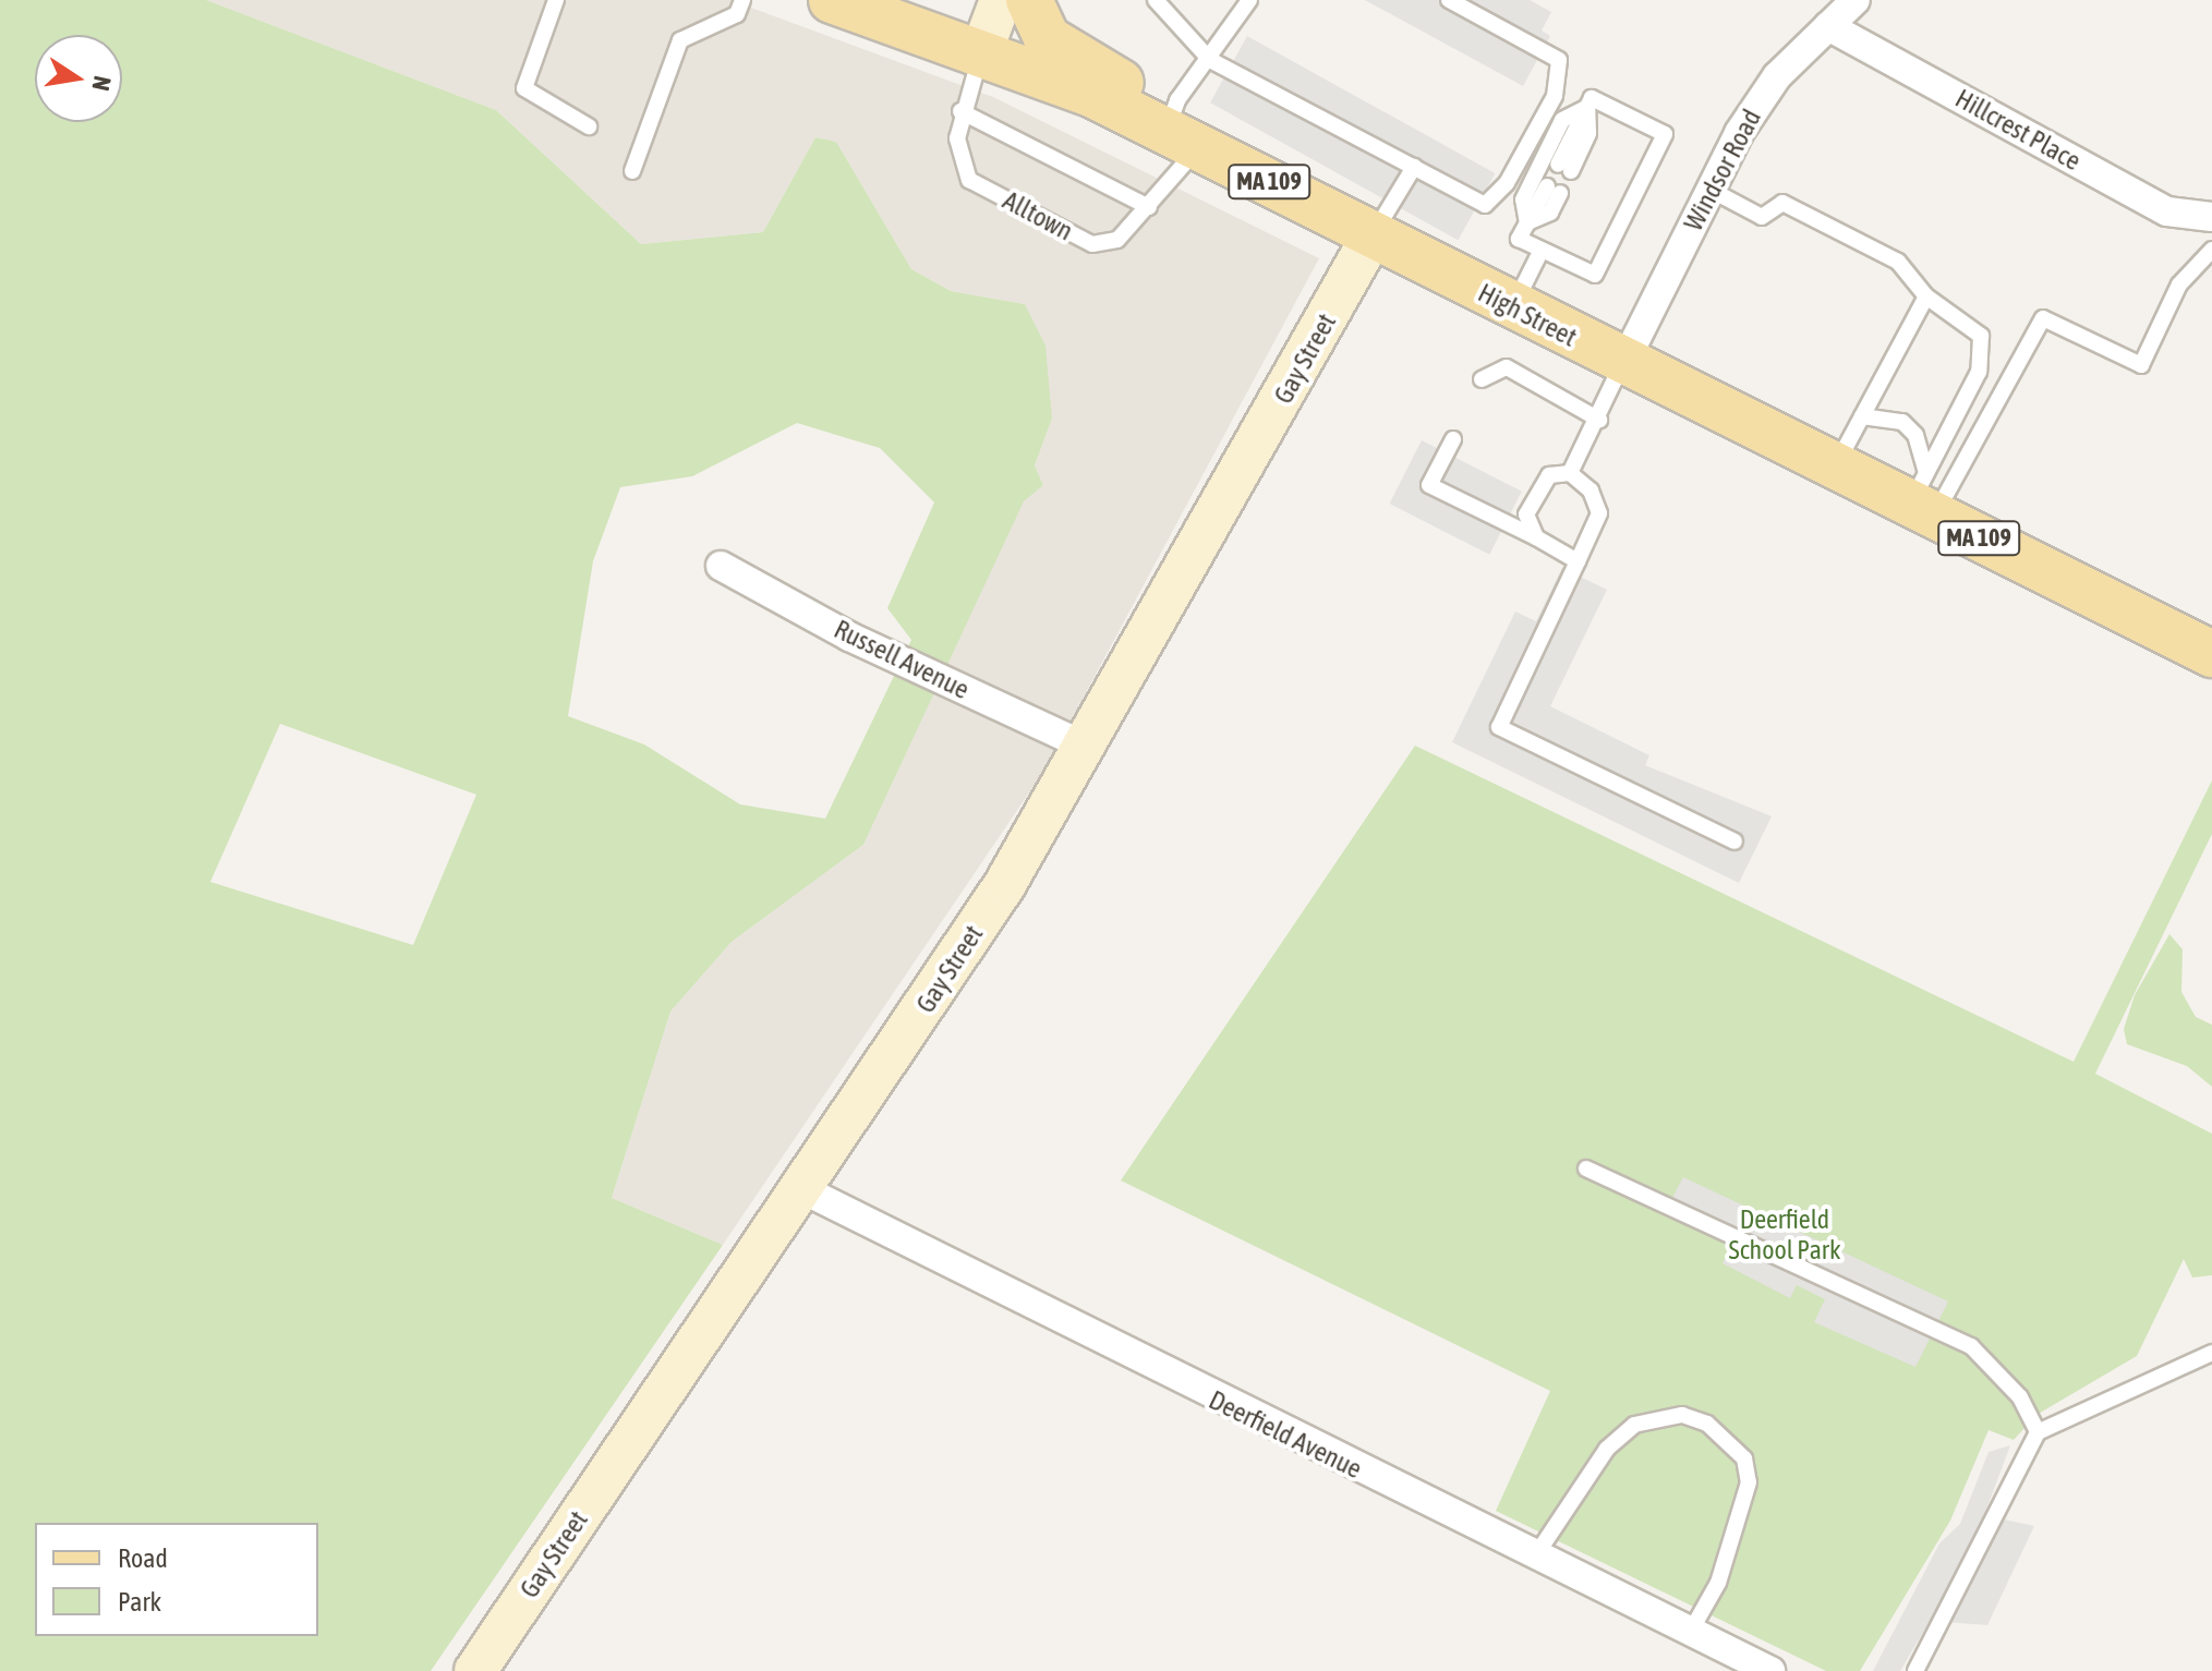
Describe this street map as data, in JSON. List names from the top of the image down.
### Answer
{
  "streets": {
    "main road": ["MA 109", "High Street"],
    "street": [
      "Hillcrest Place",
      "Windsor Road",
      "Gay Street",
      "Russell Avenue",
      "Deerfield Avenue"
    ],
    "lane": ["Alltown"]
  },
  "crossings": [
    ["Hillcrest Place", "Windsor Road"],
    ["Windsor Road", "High Street"],
    ["Alltown", "High Street"],
    ["High Street", "Gay Street"],
    ["Gay Street", "Russell Avenue"],
    ["Gay Street", "Deerfield Avenue"]
  ],
  "parks": ["Deerfield School Park"],
  "legend": ["Road", "Park"],
  "north": "right"
}
